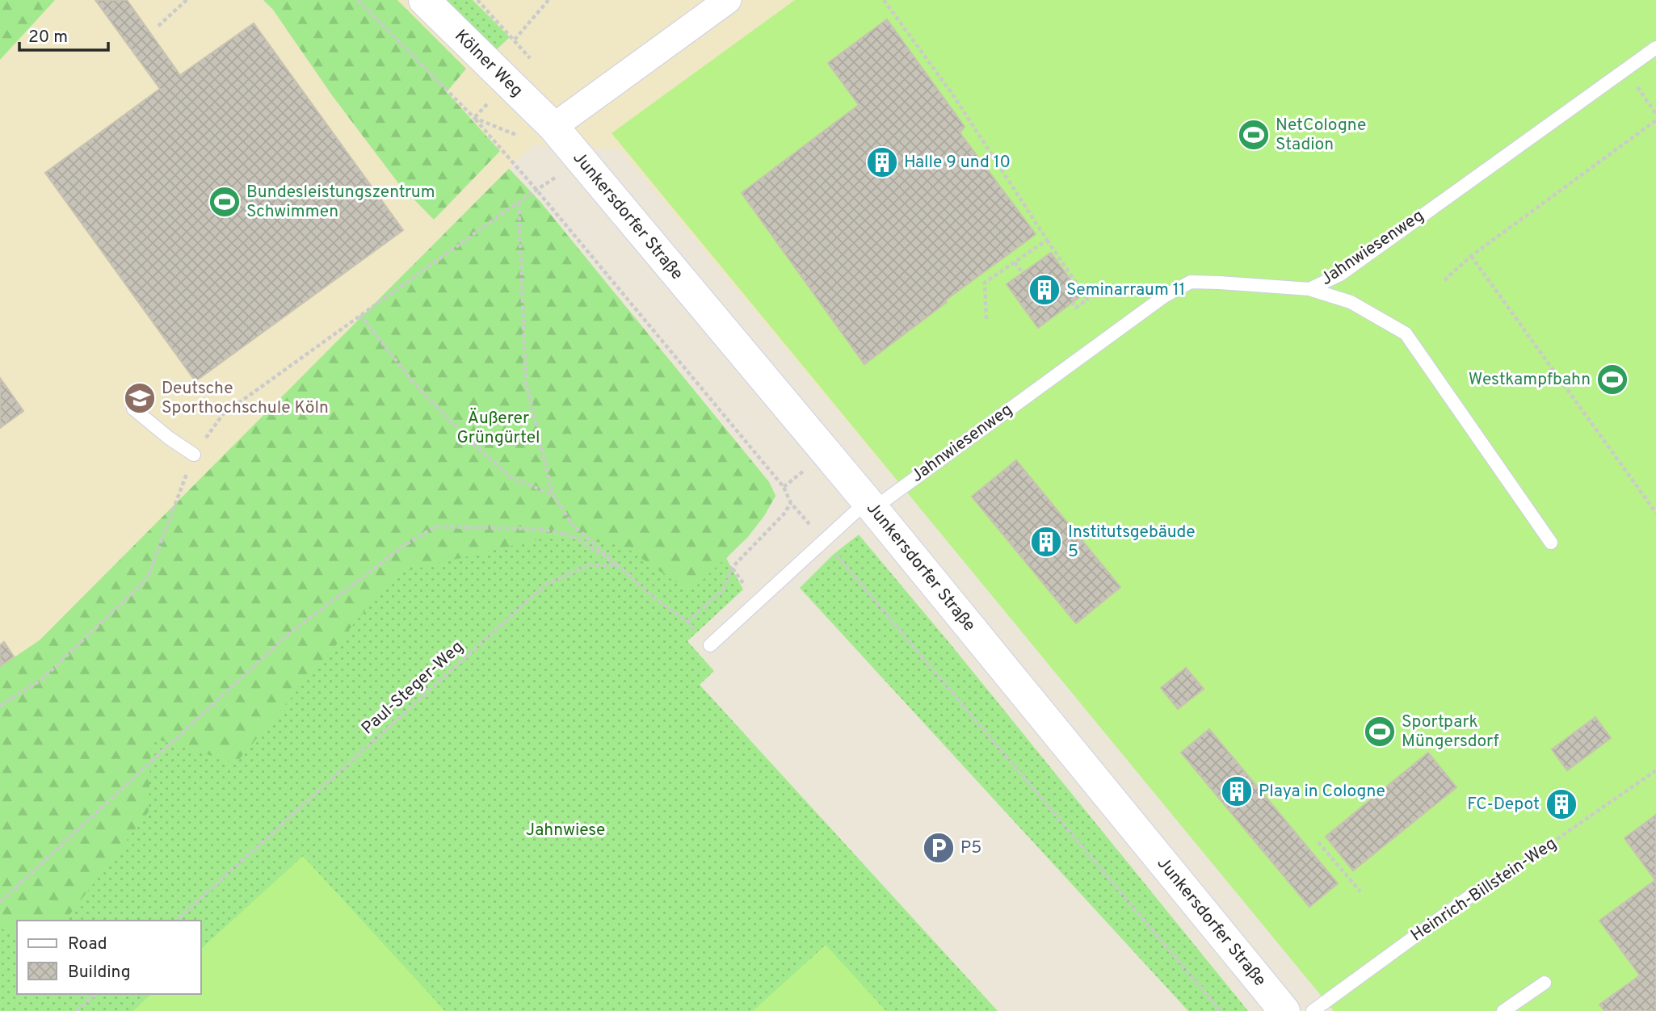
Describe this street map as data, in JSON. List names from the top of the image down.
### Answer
{
  "streets": {
    "street": ["Kölner Weg", "Junkersdorfer Straße"],
    "lane": ["Jahnwiesenweg", "Heinrich-Billstein-Weg"],
    "path": ["Paul-Steger-Weg"]
  },
  "crossings": [
    ["Kölner Weg", "Junkersdorfer Straße"],
    ["Junkersdorfer Straße", "Jahnwiesenweg"]
  ],
  "parks": ["Äußerer Grüngürtel", "Jahnwiese"],
  "places": {
    "sports": [
      "NetCologne Stadion",
      "Bundesleistungszentrum Schwimmen",
      "Westkampfbahn",
      "Sportpark Müngersdorf"
    ],
    "building": [
      "Halle 9 und 10",
      "Seminarraum 11",
      "Institutsgebäude 5",
      "Playa in Cologne",
      "FC-Depot"
    ],
    "school or university": ["Deutsche Sporthochschule Köln"],
    "parking": ["P5"]
  },
  "legend": ["Road", "Building"],
  "scale_bar": "20 m"
}
